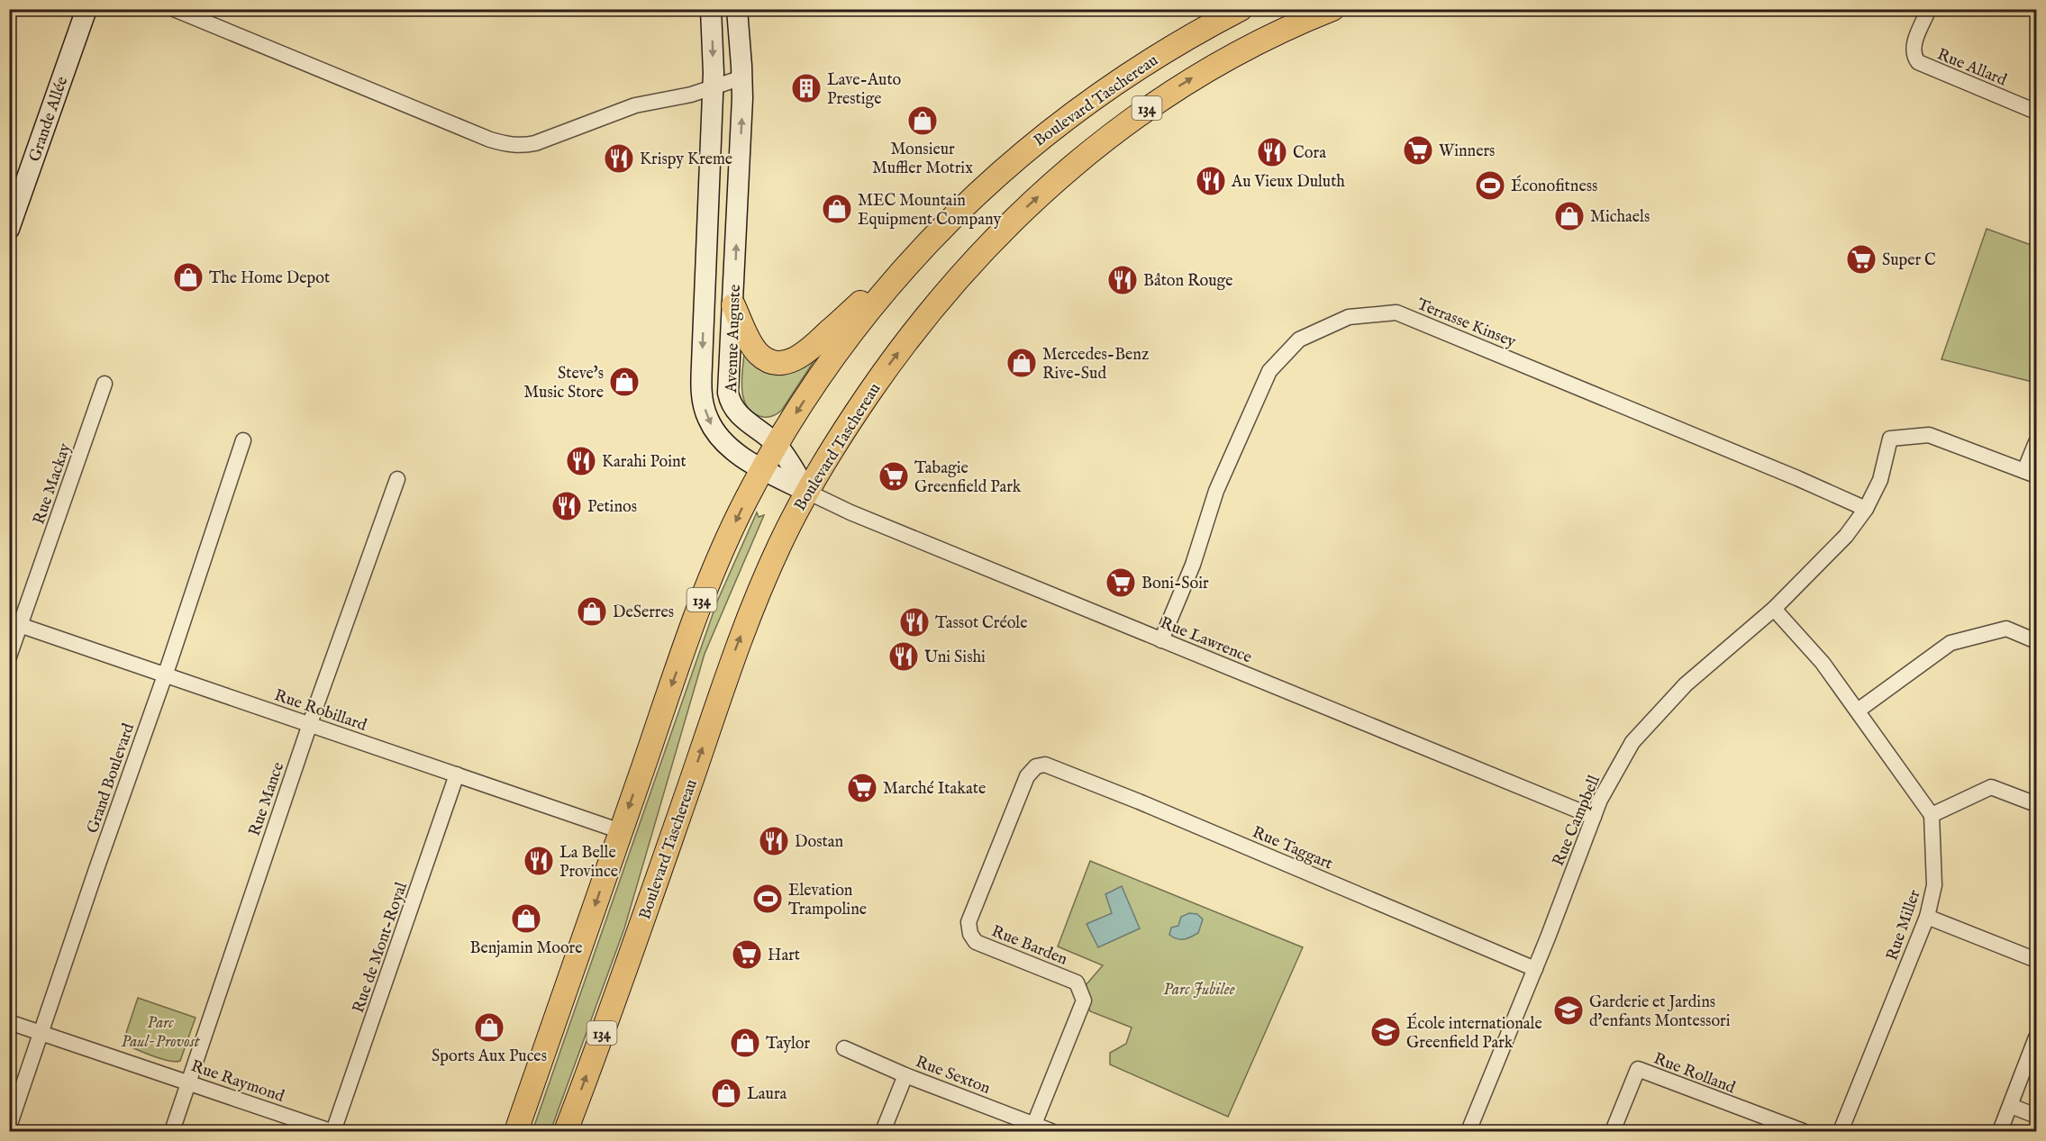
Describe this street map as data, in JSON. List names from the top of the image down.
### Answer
{
  "streets": {
    "main road": [
      "Boulevard Taschereau",
      "134",
      "Grande Allée",
      "Avenue Auguste"
    ],
    "street": [
      "Rue Allard",
      "Terrasse Kinsey",
      "Rue Mackay",
      "Rue Lawrence",
      "Rue Robillard",
      "Grand Boulevard",
      "Rue Mance",
      "Rue Campbell",
      "Rue Taggart",
      "Rue Miller",
      "Rue Barden",
      "Rue de Mont-Royal",
      "Rue Rolland",
      "Rue Sexton",
      "Rue Raymond"
    ]
  },
  "crossings": [
    ["Boulevard Taschereau", "Avenue Auguste"],
    ["Boulevard Taschereau", "Rue Lawrence"],
    ["Boulevard Taschereau", "Rue Robillard"],
    ["Terrasse Kinsey", "Rue Lawrence"],
    ["Terrasse Kinsey", "Rue Campbell"],
    ["Avenue Auguste", "Rue Lawrence"],
    ["Rue Mackay", "Rue Robillard"],
    ["Rue Lawrence", "Rue Campbell"],
    ["Rue Robillard", "Grand Boulevard"],
    ["Rue Robillard", "Rue Mance"],
    ["Rue Robillard", "Rue de Mont-Royal"],
    ["Grand Boulevard", "Rue Raymond"],
    ["Rue Mance", "Rue Raymond"],
    ["Rue Campbell", "Rue Taggart"],
    ["Rue Taggart", "Rue Barden"],
    ["Rue Barden", "Rue Sexton"],
    ["Rue de Mont-Royal", "Rue Raymond"]
  ],
  "parks": ["Parc Jubilee", "Parc Paul-Provost"],
  "places": {
    "building": ["Lave-Auto Prestige"],
    "shop": [
      "Monsieur Muffler Motrix",
      "MEC Mountain Equipment Company",
      "Michaels",
      "The Home Depot",
      "Mercedes-Benz Rive-Sud",
      "Steve's Music Store",
      "DeSerres",
      "Benjamin Moore",
      "Sports Aux Puces",
      "Taylor",
      "Laura"
    ],
    "supermarket": [
      "Winners",
      "Super C",
      "Tabagie Greenfield Park",
      "Boni-Soir",
      "Marché Itakate",
      "Hart"
    ],
    "restaurant": [
      "Cora",
      "Krispy Kreme",
      "Au Vieux Duluth",
      "Bâton Rouge",
      "Karahi Point",
      "Petinos",
      "Tassot Créole",
      "Uni Sishi",
      "Dostan",
      "La Belle Province"
    ],
    "sports": ["Éconofitness", "Elevation Trampoline"],
    "school or university": ["Garderie et Jardins d'enfants Montessori", "École internationale Greenfield Park"]
  }
}
